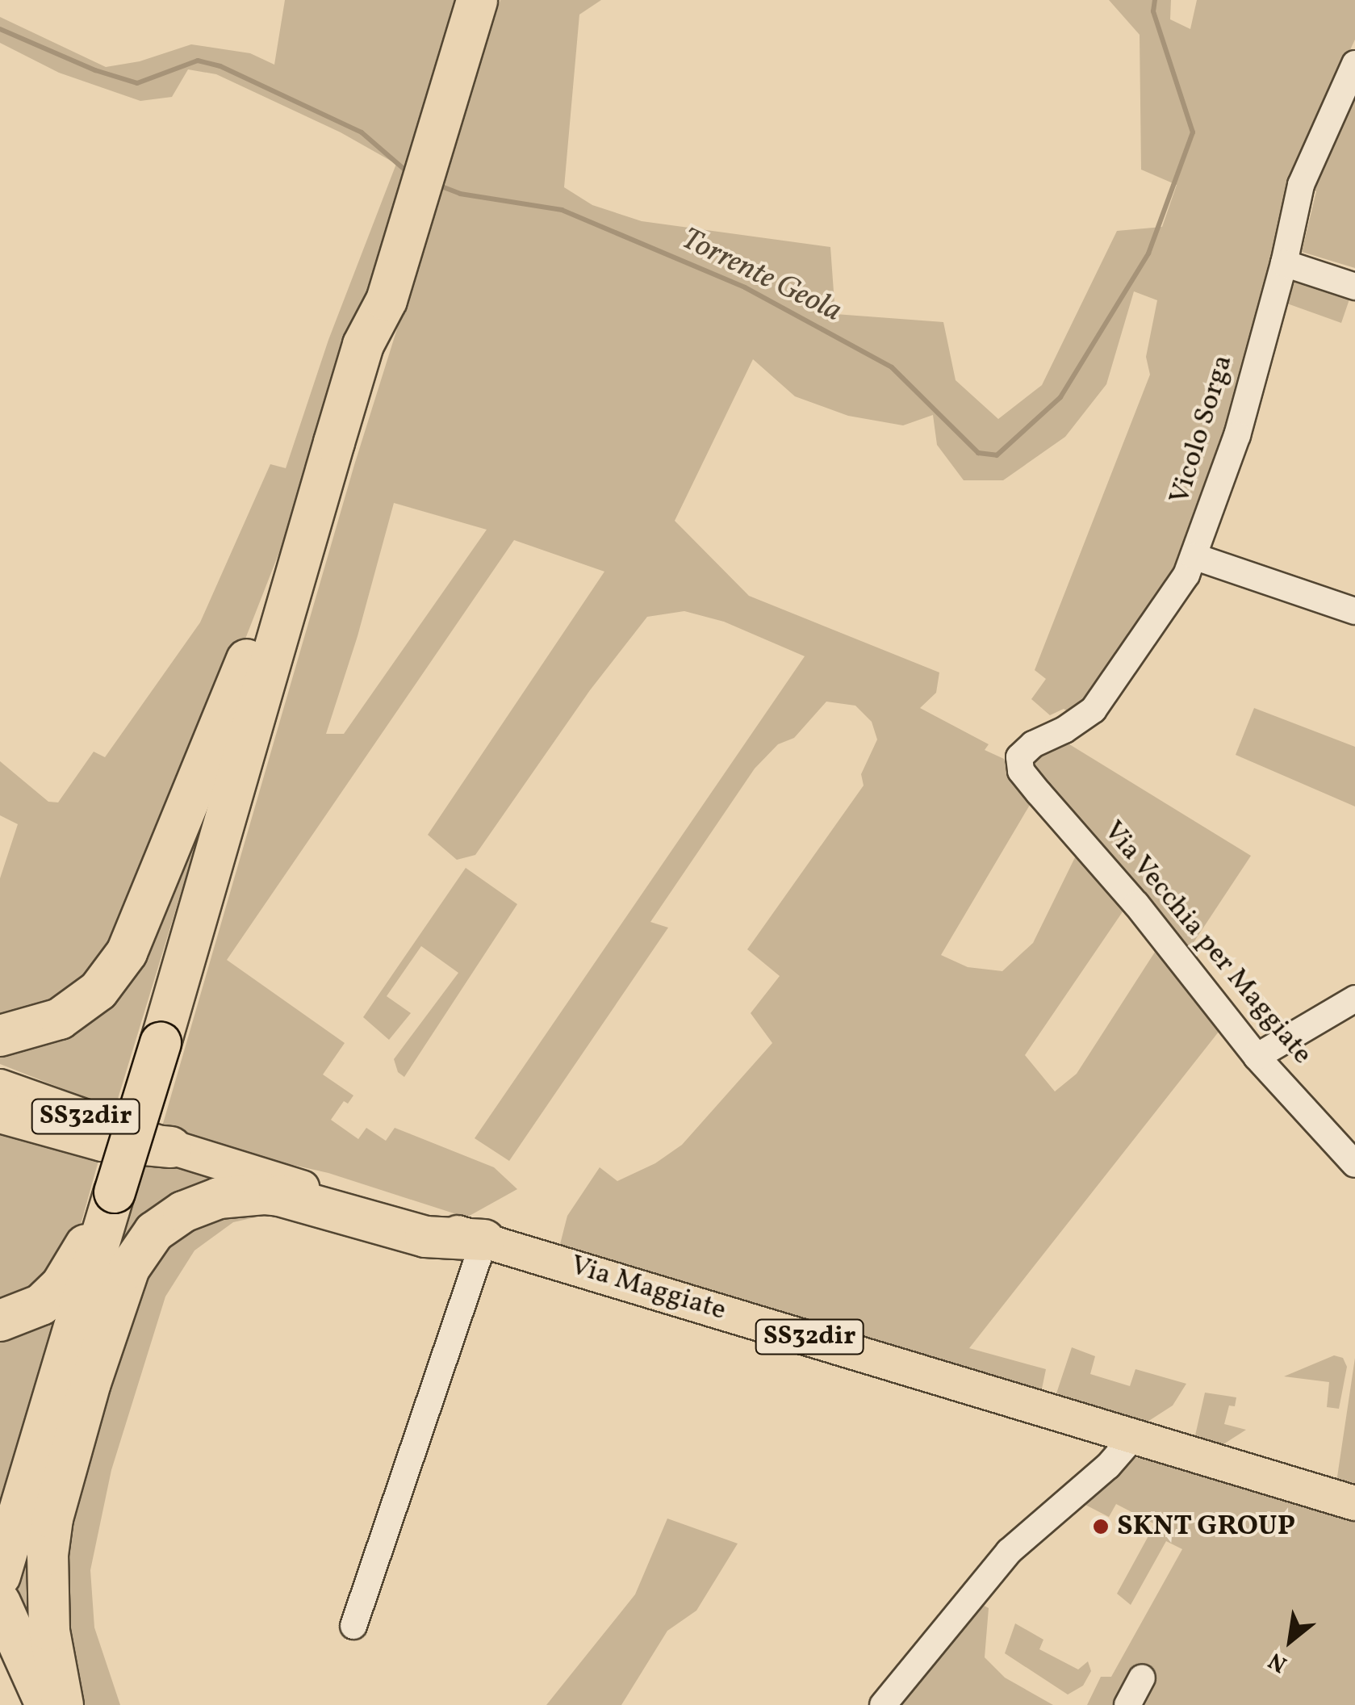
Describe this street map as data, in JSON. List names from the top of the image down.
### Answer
{
  "streets": {
    "main road": ["SS32dir", "Via Maggiate"],
    "street": ["Vicolo Sorga", "Via Vecchia per Maggiate"]
  },
  "crossings": [
    ["Vicolo Sorga", "Via Vecchia per Maggiate"],
    ["SS32dir", "Via Maggiate"]
  ],
  "water": ["Torrente Geola"],
  "places": ["SKNT GROUP"],
  "north": "bottom left"
}
